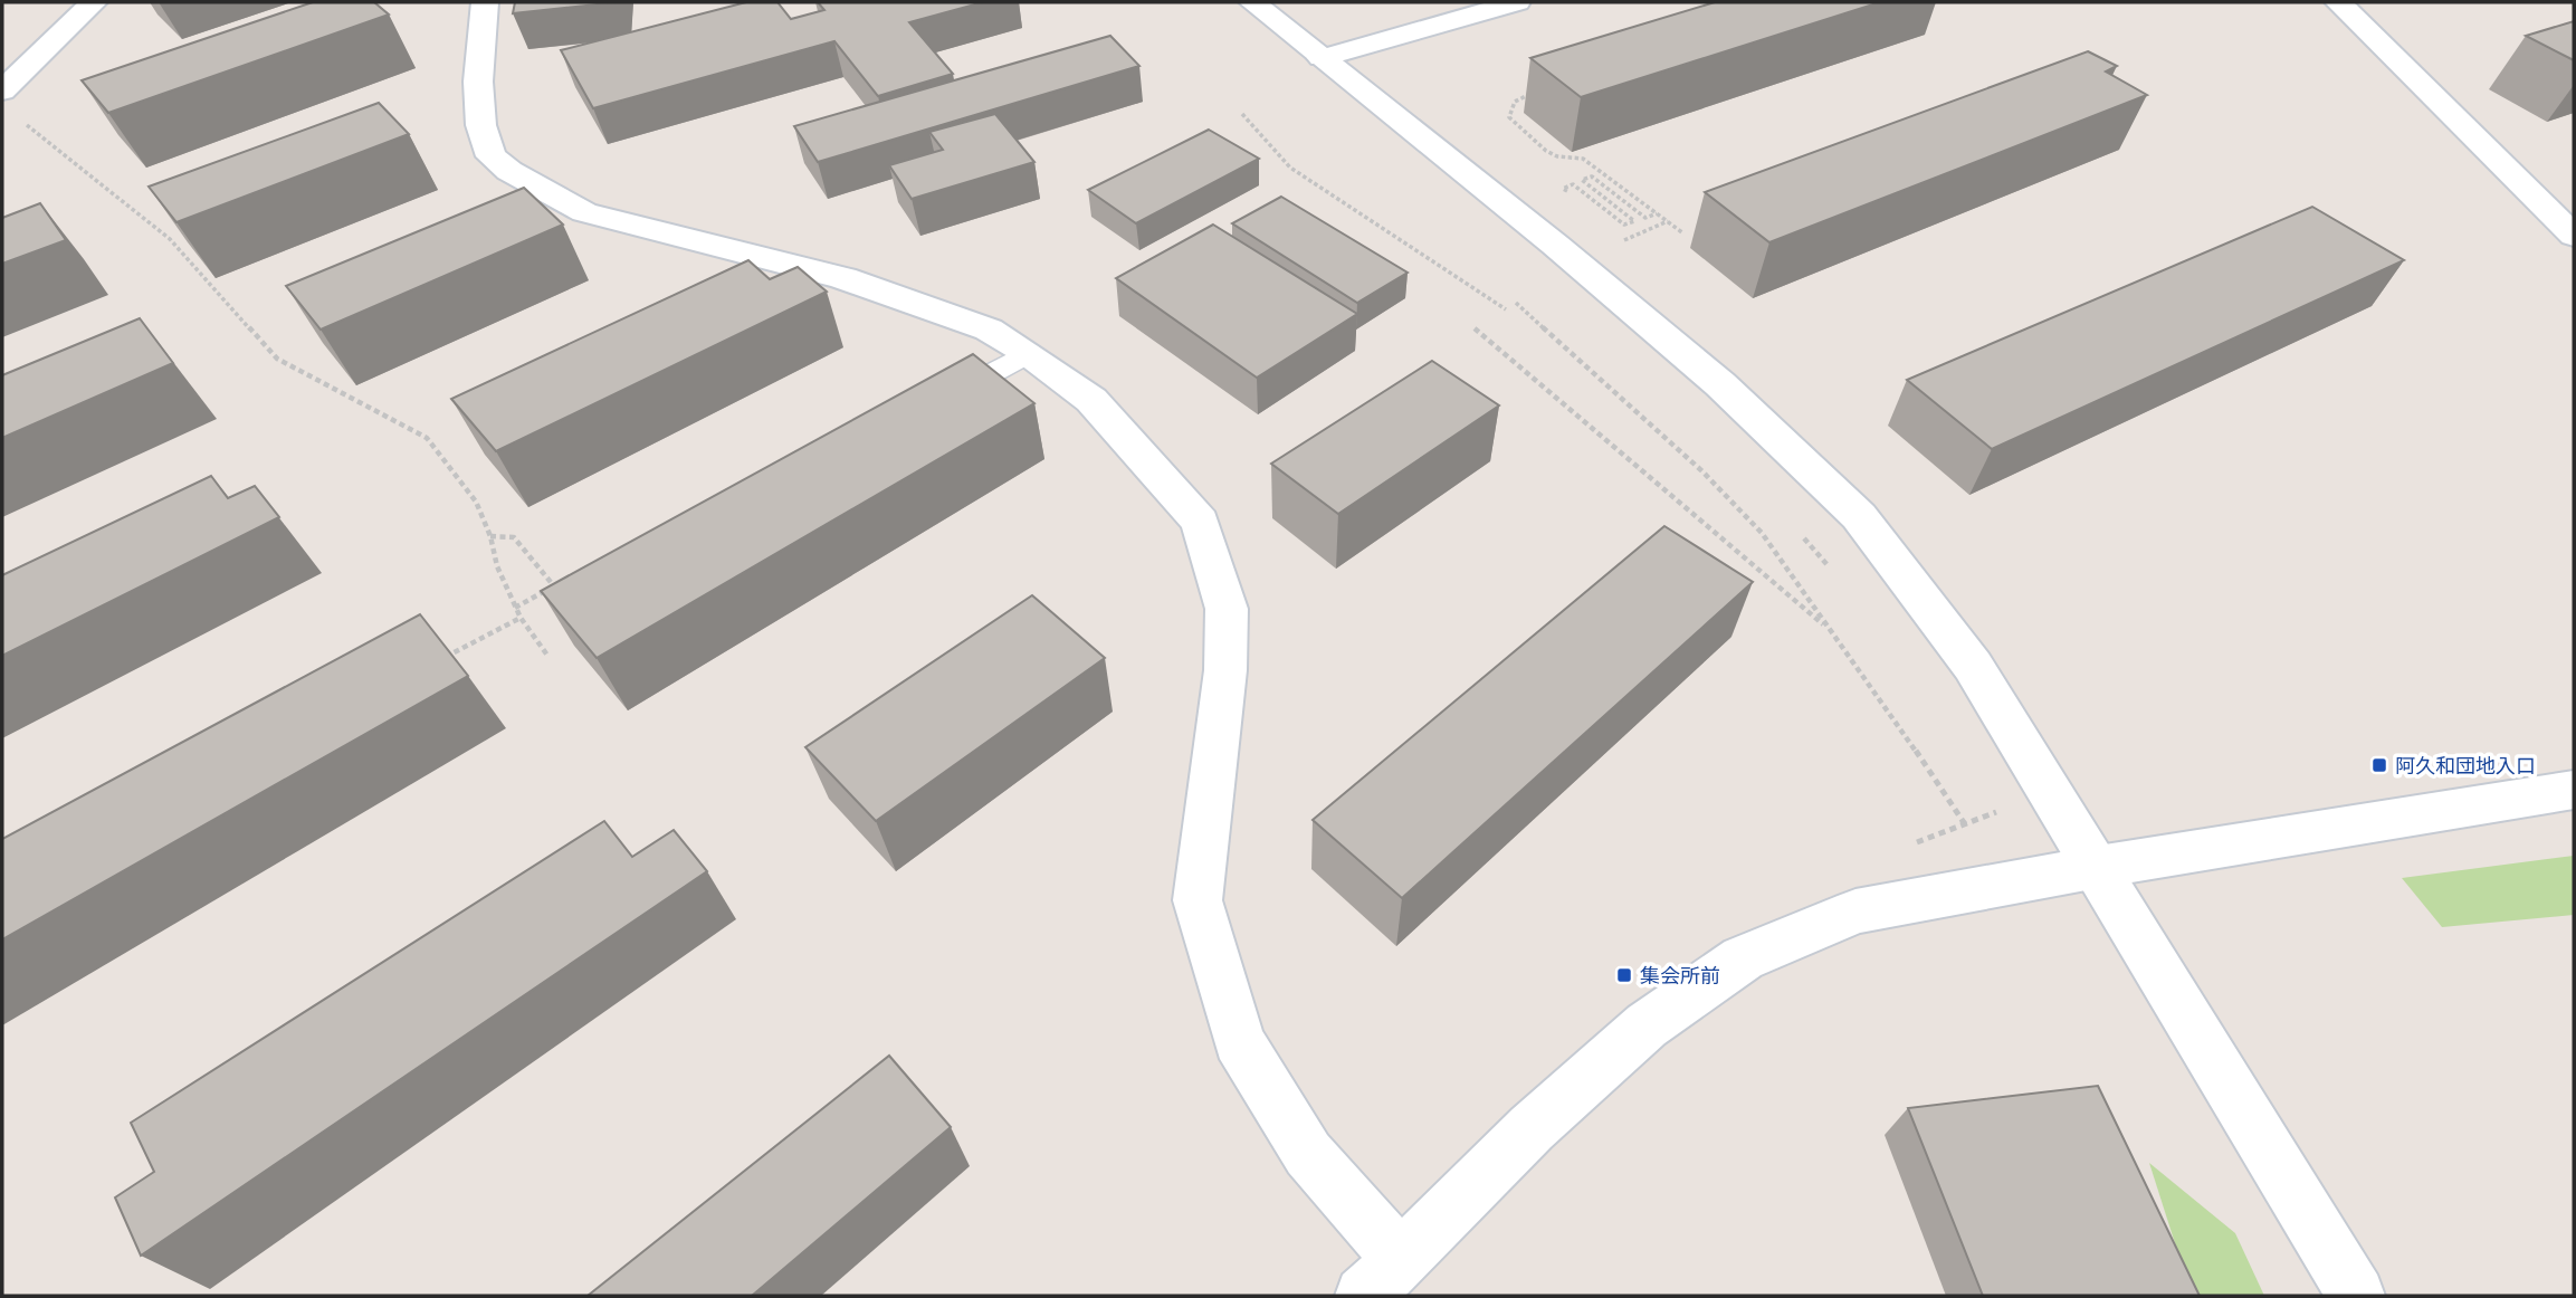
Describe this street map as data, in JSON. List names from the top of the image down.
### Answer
{
  "places": {
    "transit": ["阿久和団地入口", "集会所前"]
  }
}
